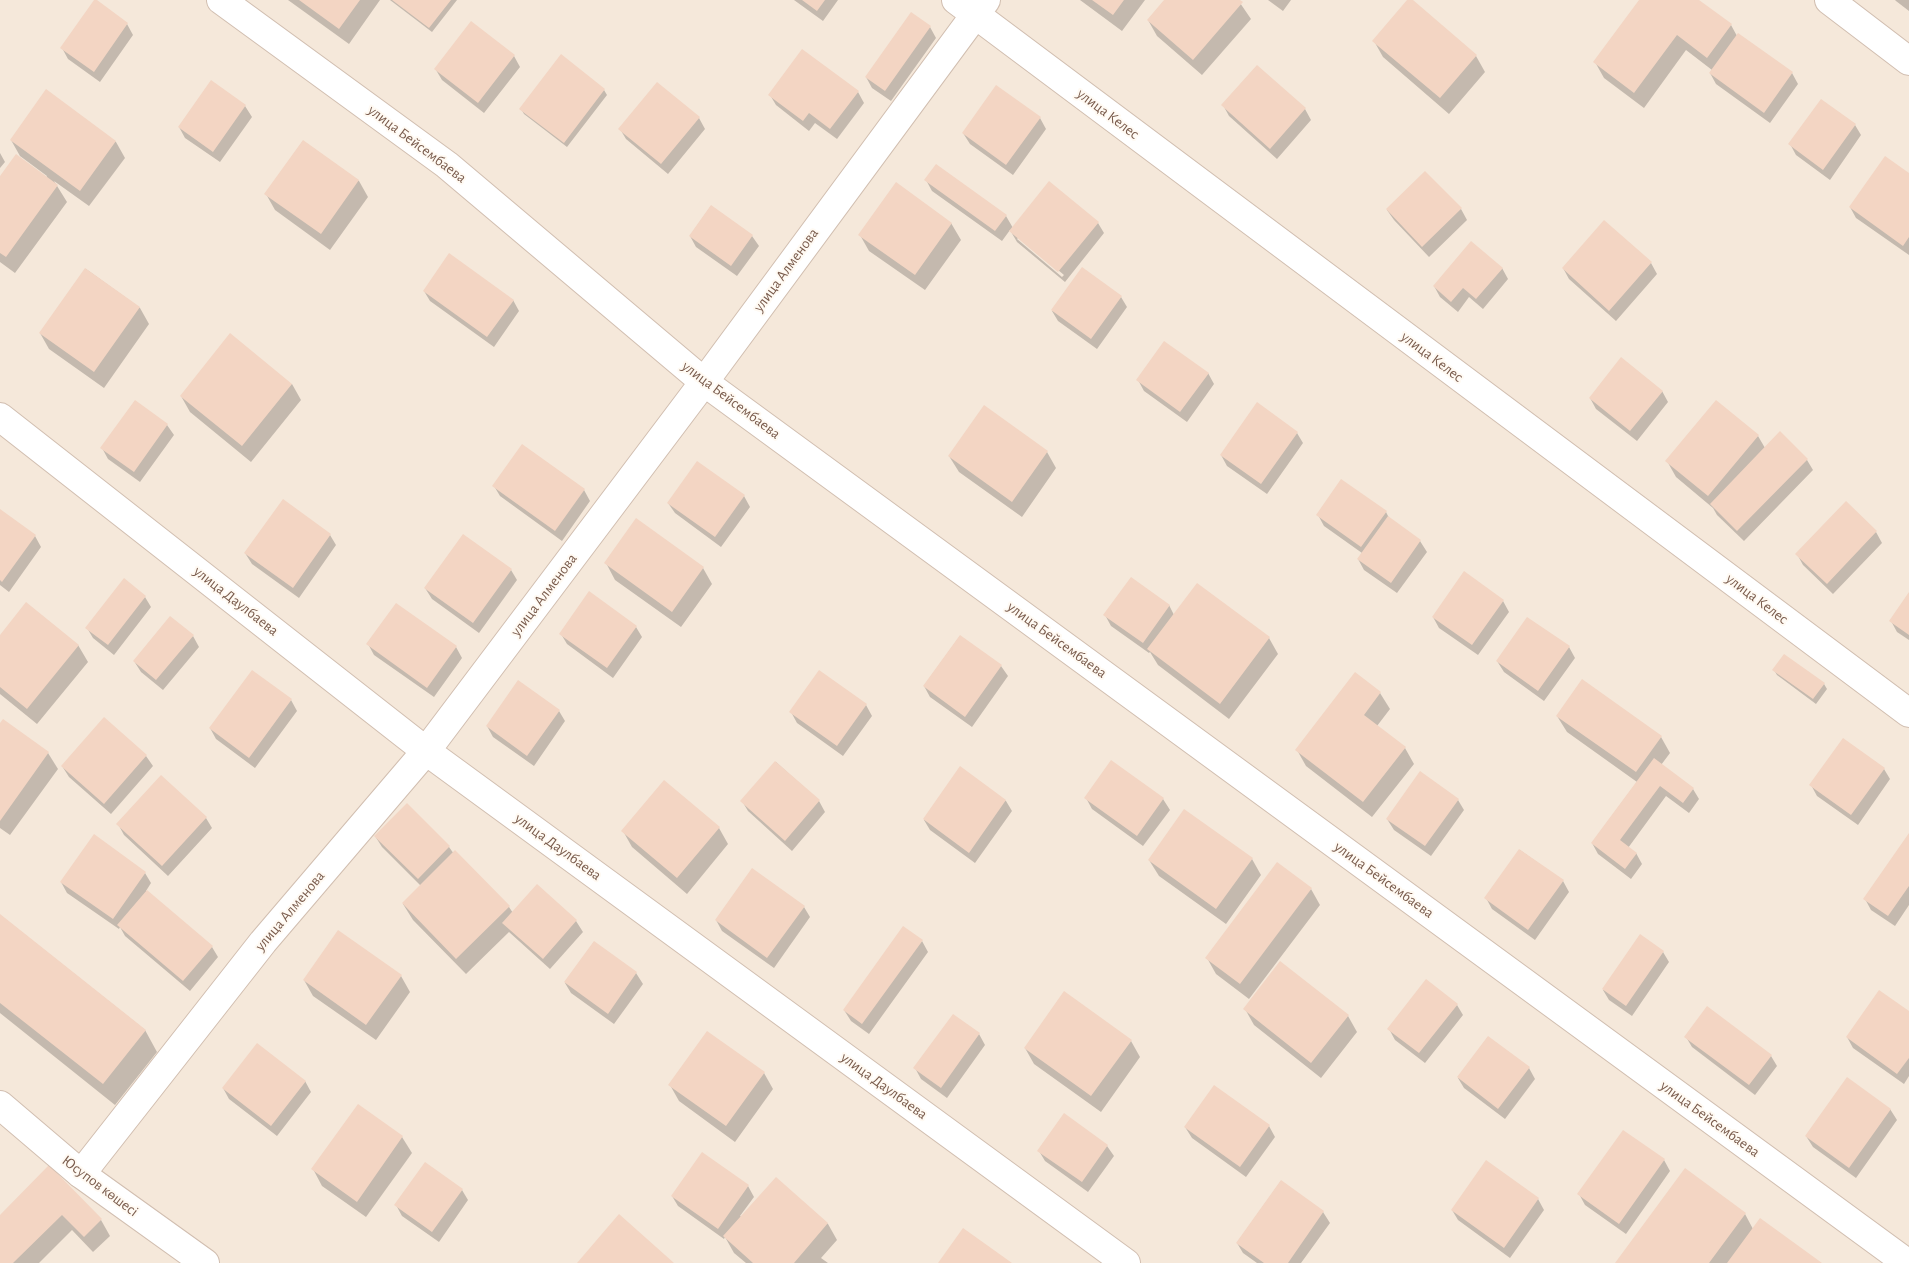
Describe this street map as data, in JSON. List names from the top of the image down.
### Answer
{
  "streets": {
    "street": [
      "улица Келес",
      "улица Бейсембаева",
      "улица Алменова",
      "улица Даулбаева",
      "Юсупов көшесі"
    ]
  },
  "crossings": [
    ["улица Келес", "улица Алменова"],
    ["улица Бейсембаева", "улица Алменова"],
    ["улица Алменова", "улица Даулбаева"],
    ["улица Алменова", "Юсупов көшесі"]
  ]
}
